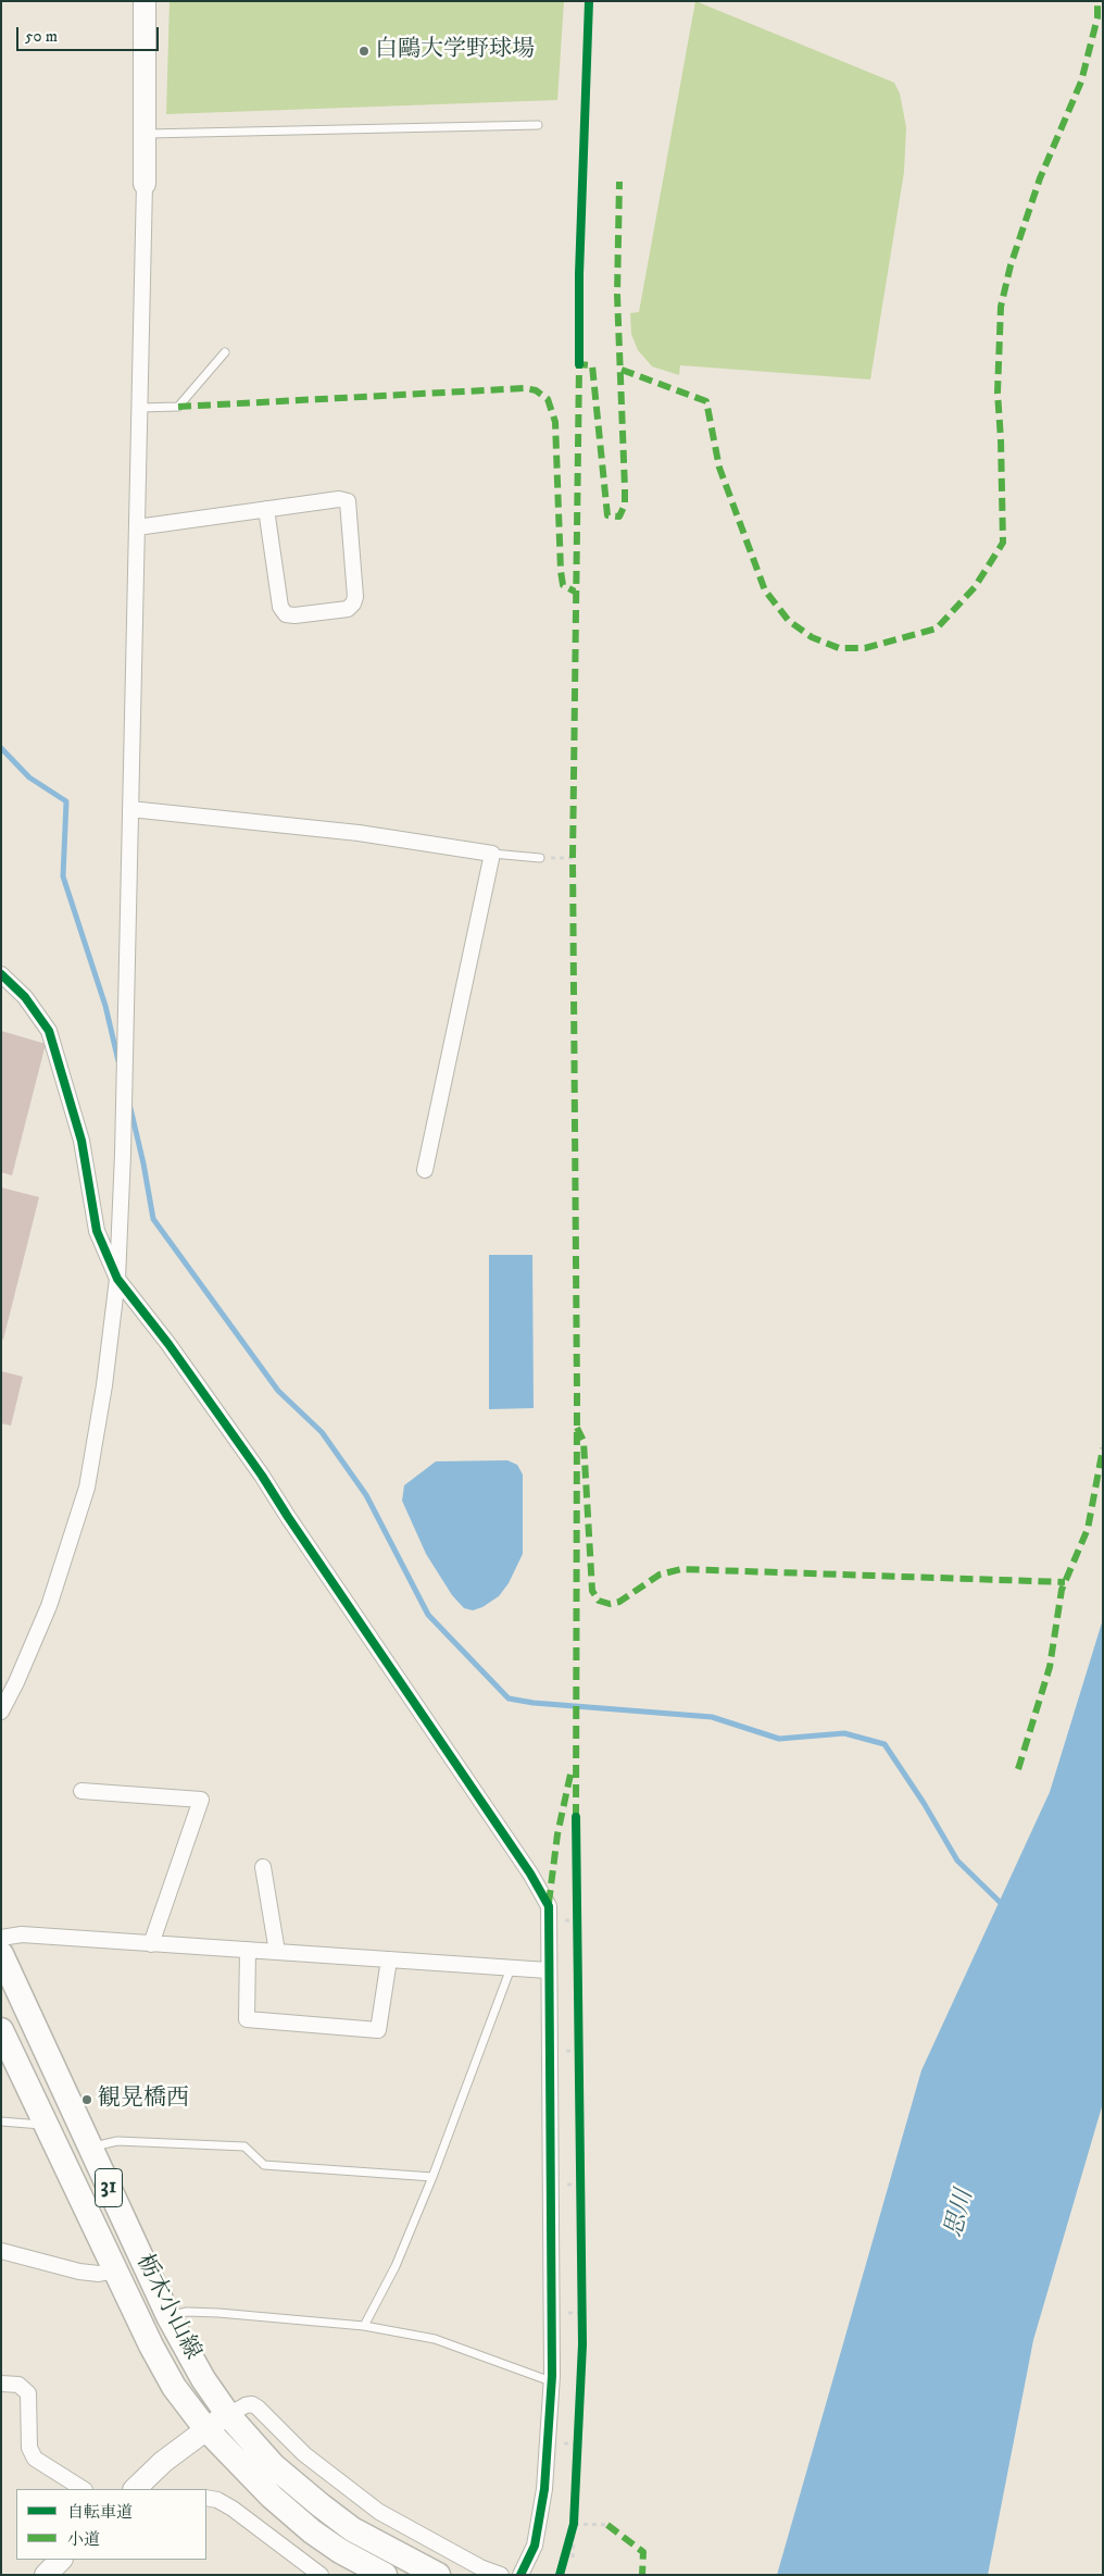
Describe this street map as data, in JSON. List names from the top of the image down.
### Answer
{
  "streets": {
    "main road": ["31", "栃木小山線"]
  },
  "water": ["思川"],
  "places": ["白鷗大学野球場", "観晃橋西"],
  "legend": ["自転車道", "小道"],
  "scale_bar": "50 m"
}
